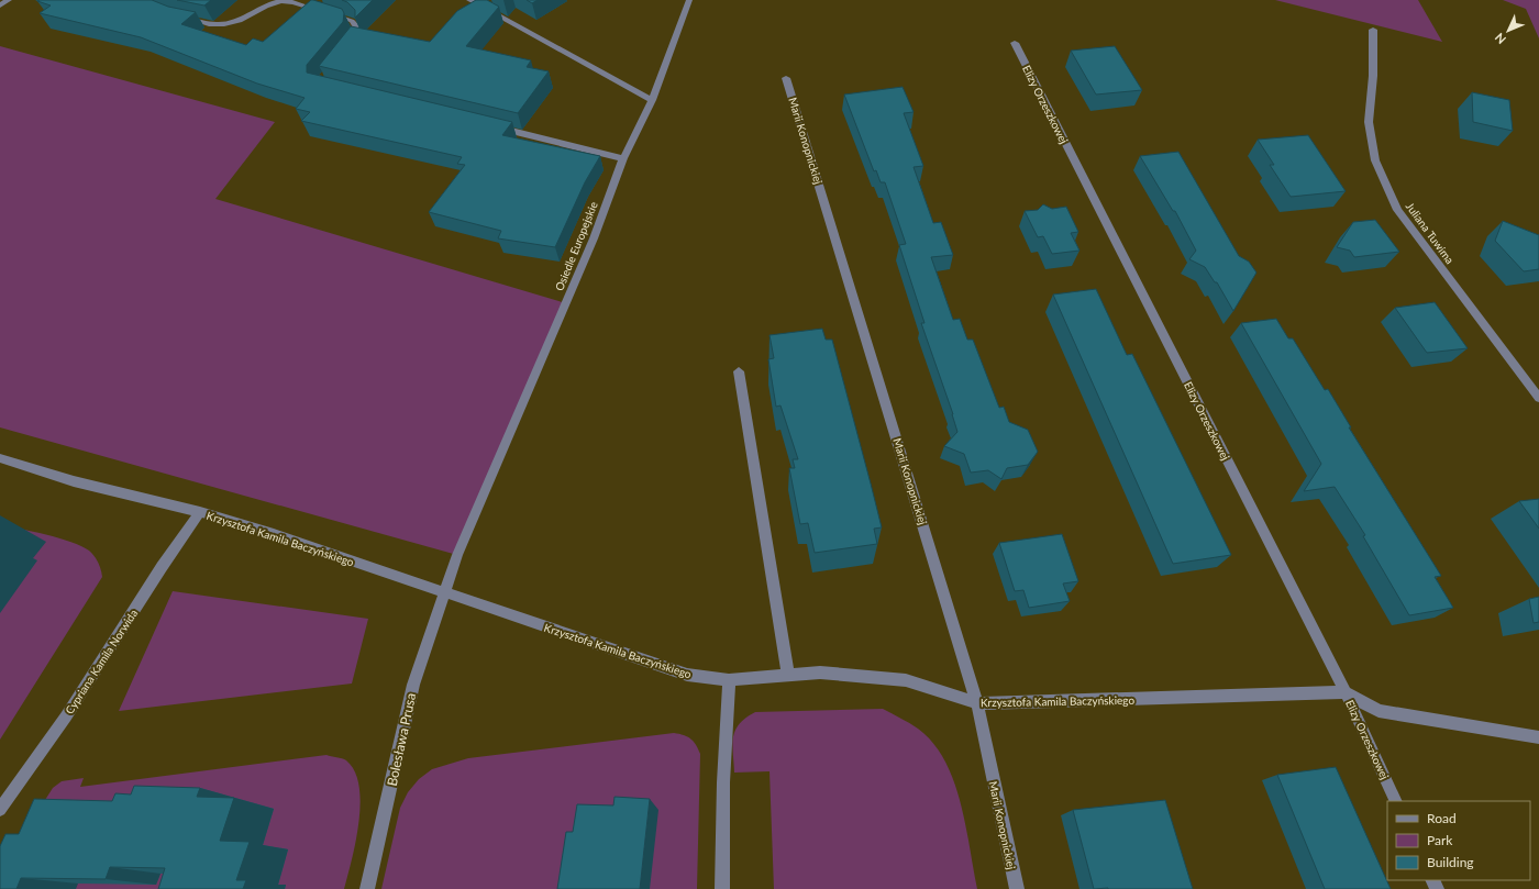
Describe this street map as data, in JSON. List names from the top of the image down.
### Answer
{
  "streets": {
    "street": [
      "Elizy Orzeszkowej",
      "Marii Konopnickiej",
      "Juliana Tuwima",
      "Osiedle Europejskie",
      "Krzysztofa Kamila Baczyńskiego",
      "Cypriana Kamila Norwida",
      "Bolesława Prusa"
    ]
  },
  "crossings": [
    ["Elizy Orzeszkowej", "Krzysztofa Kamila Baczyńskiego"],
    ["Marii Konopnickiej", "Krzysztofa Kamila Baczyńskiego"],
    ["Osiedle Europejskie", "Krzysztofa Kamila Baczyńskiego"],
    ["Osiedle Europejskie", "Bolesława Prusa"],
    ["Krzysztofa Kamila Baczyńskiego", "Cypriana Kamila Norwida"],
    ["Krzysztofa Kamila Baczyńskiego", "Bolesława Prusa"]
  ],
  "legend": ["Road", "Park", "Building"],
  "north": "bottom left"
}
